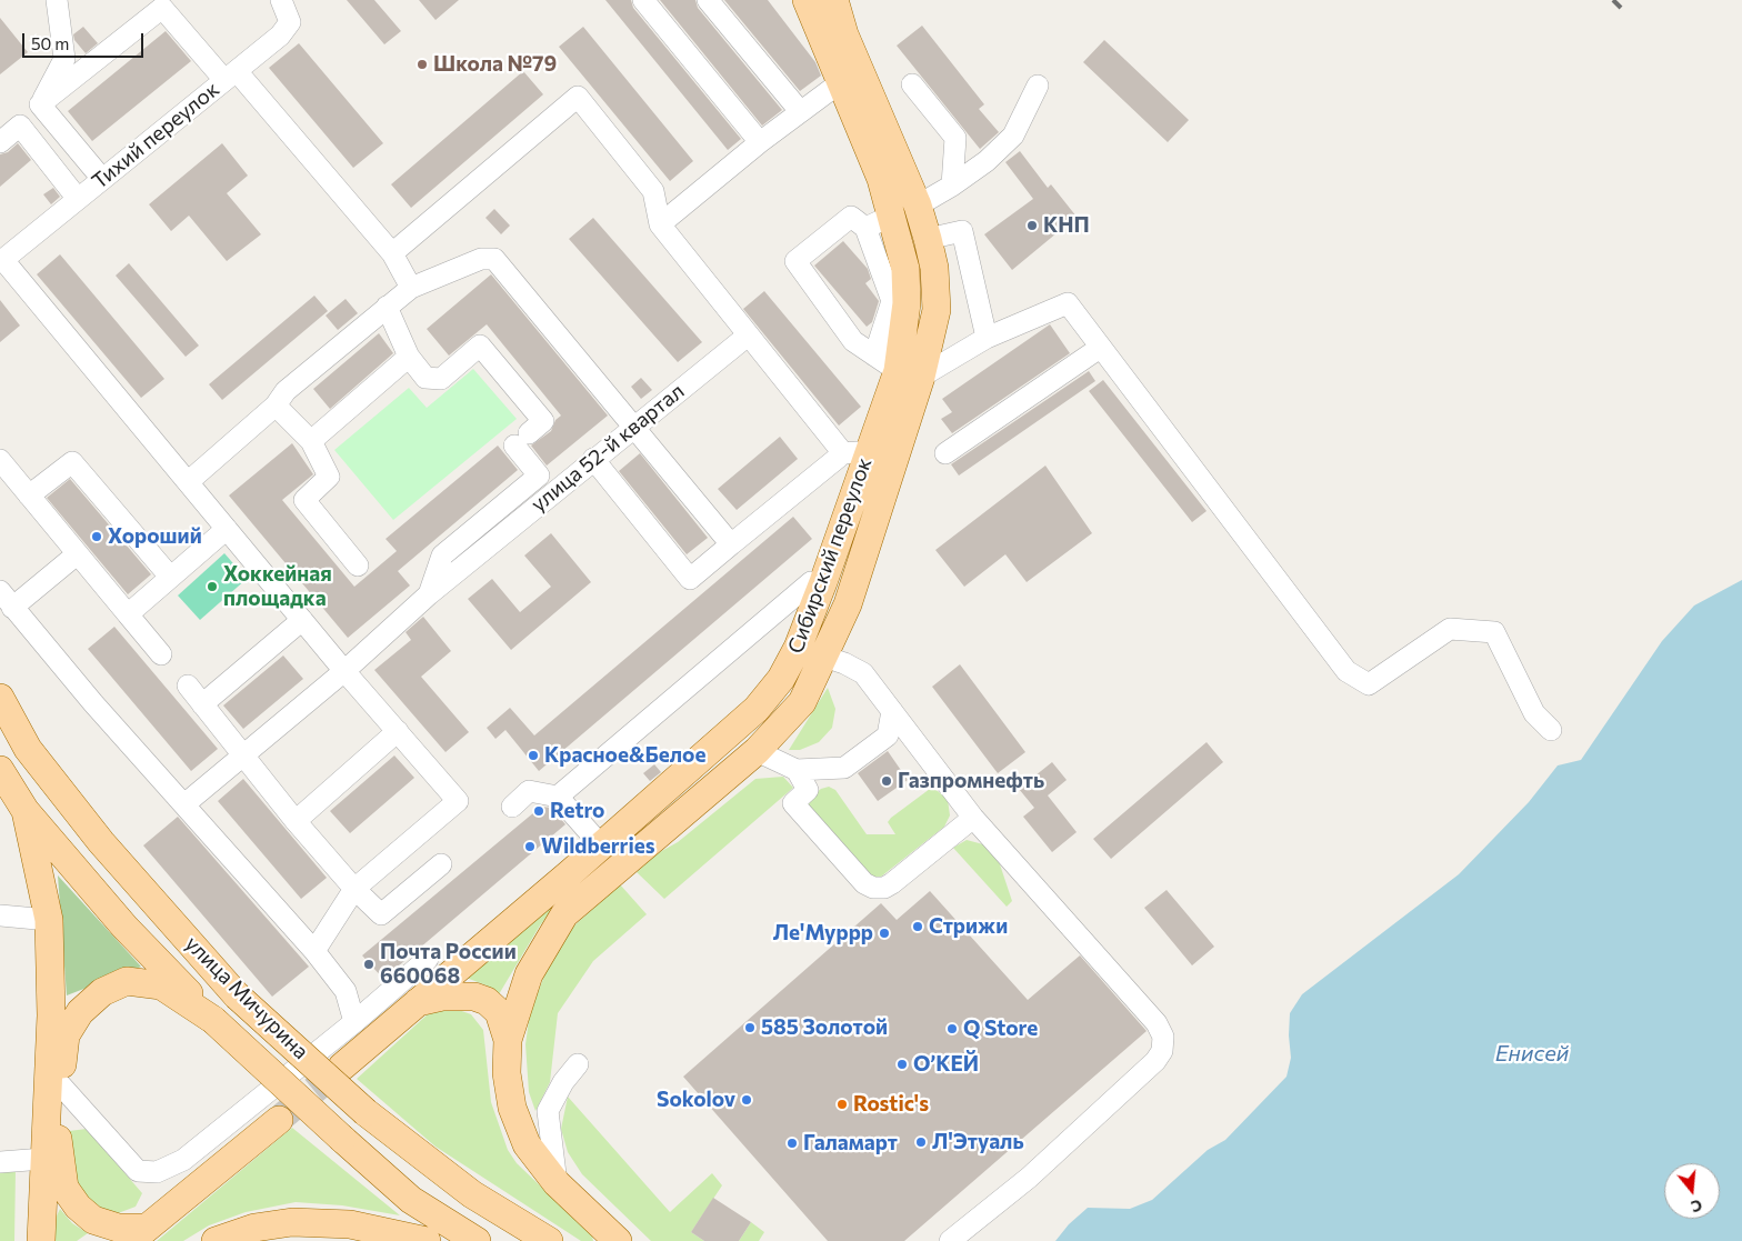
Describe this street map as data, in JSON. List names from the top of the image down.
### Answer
{
  "streets": {
    "main road": ["Сибирский переулок", "улица Мичурина"],
    "street": ["Тихий переулок", "улица 52-й квартал"]
  },
  "water": ["Енисей"],
  "places": [
    "Школа №79",
    "КНП",
    "Хороший",
    "Хоккейная площадка",
    "Красное&Белое",
    "Газпромнефть",
    "Retro",
    "Wildberries",
    "Стрижи",
    "Ле'Муррр",
    "Почта России 660068",
    "585 Золотой",
    "Q Store",
    "О’КЕЙ",
    "Sokolov",
    "Rostic's",
    "Л'Этуаль",
    "Галамарт"
  ],
  "scale_bar": "50 m",
  "north": "bottom"
}
